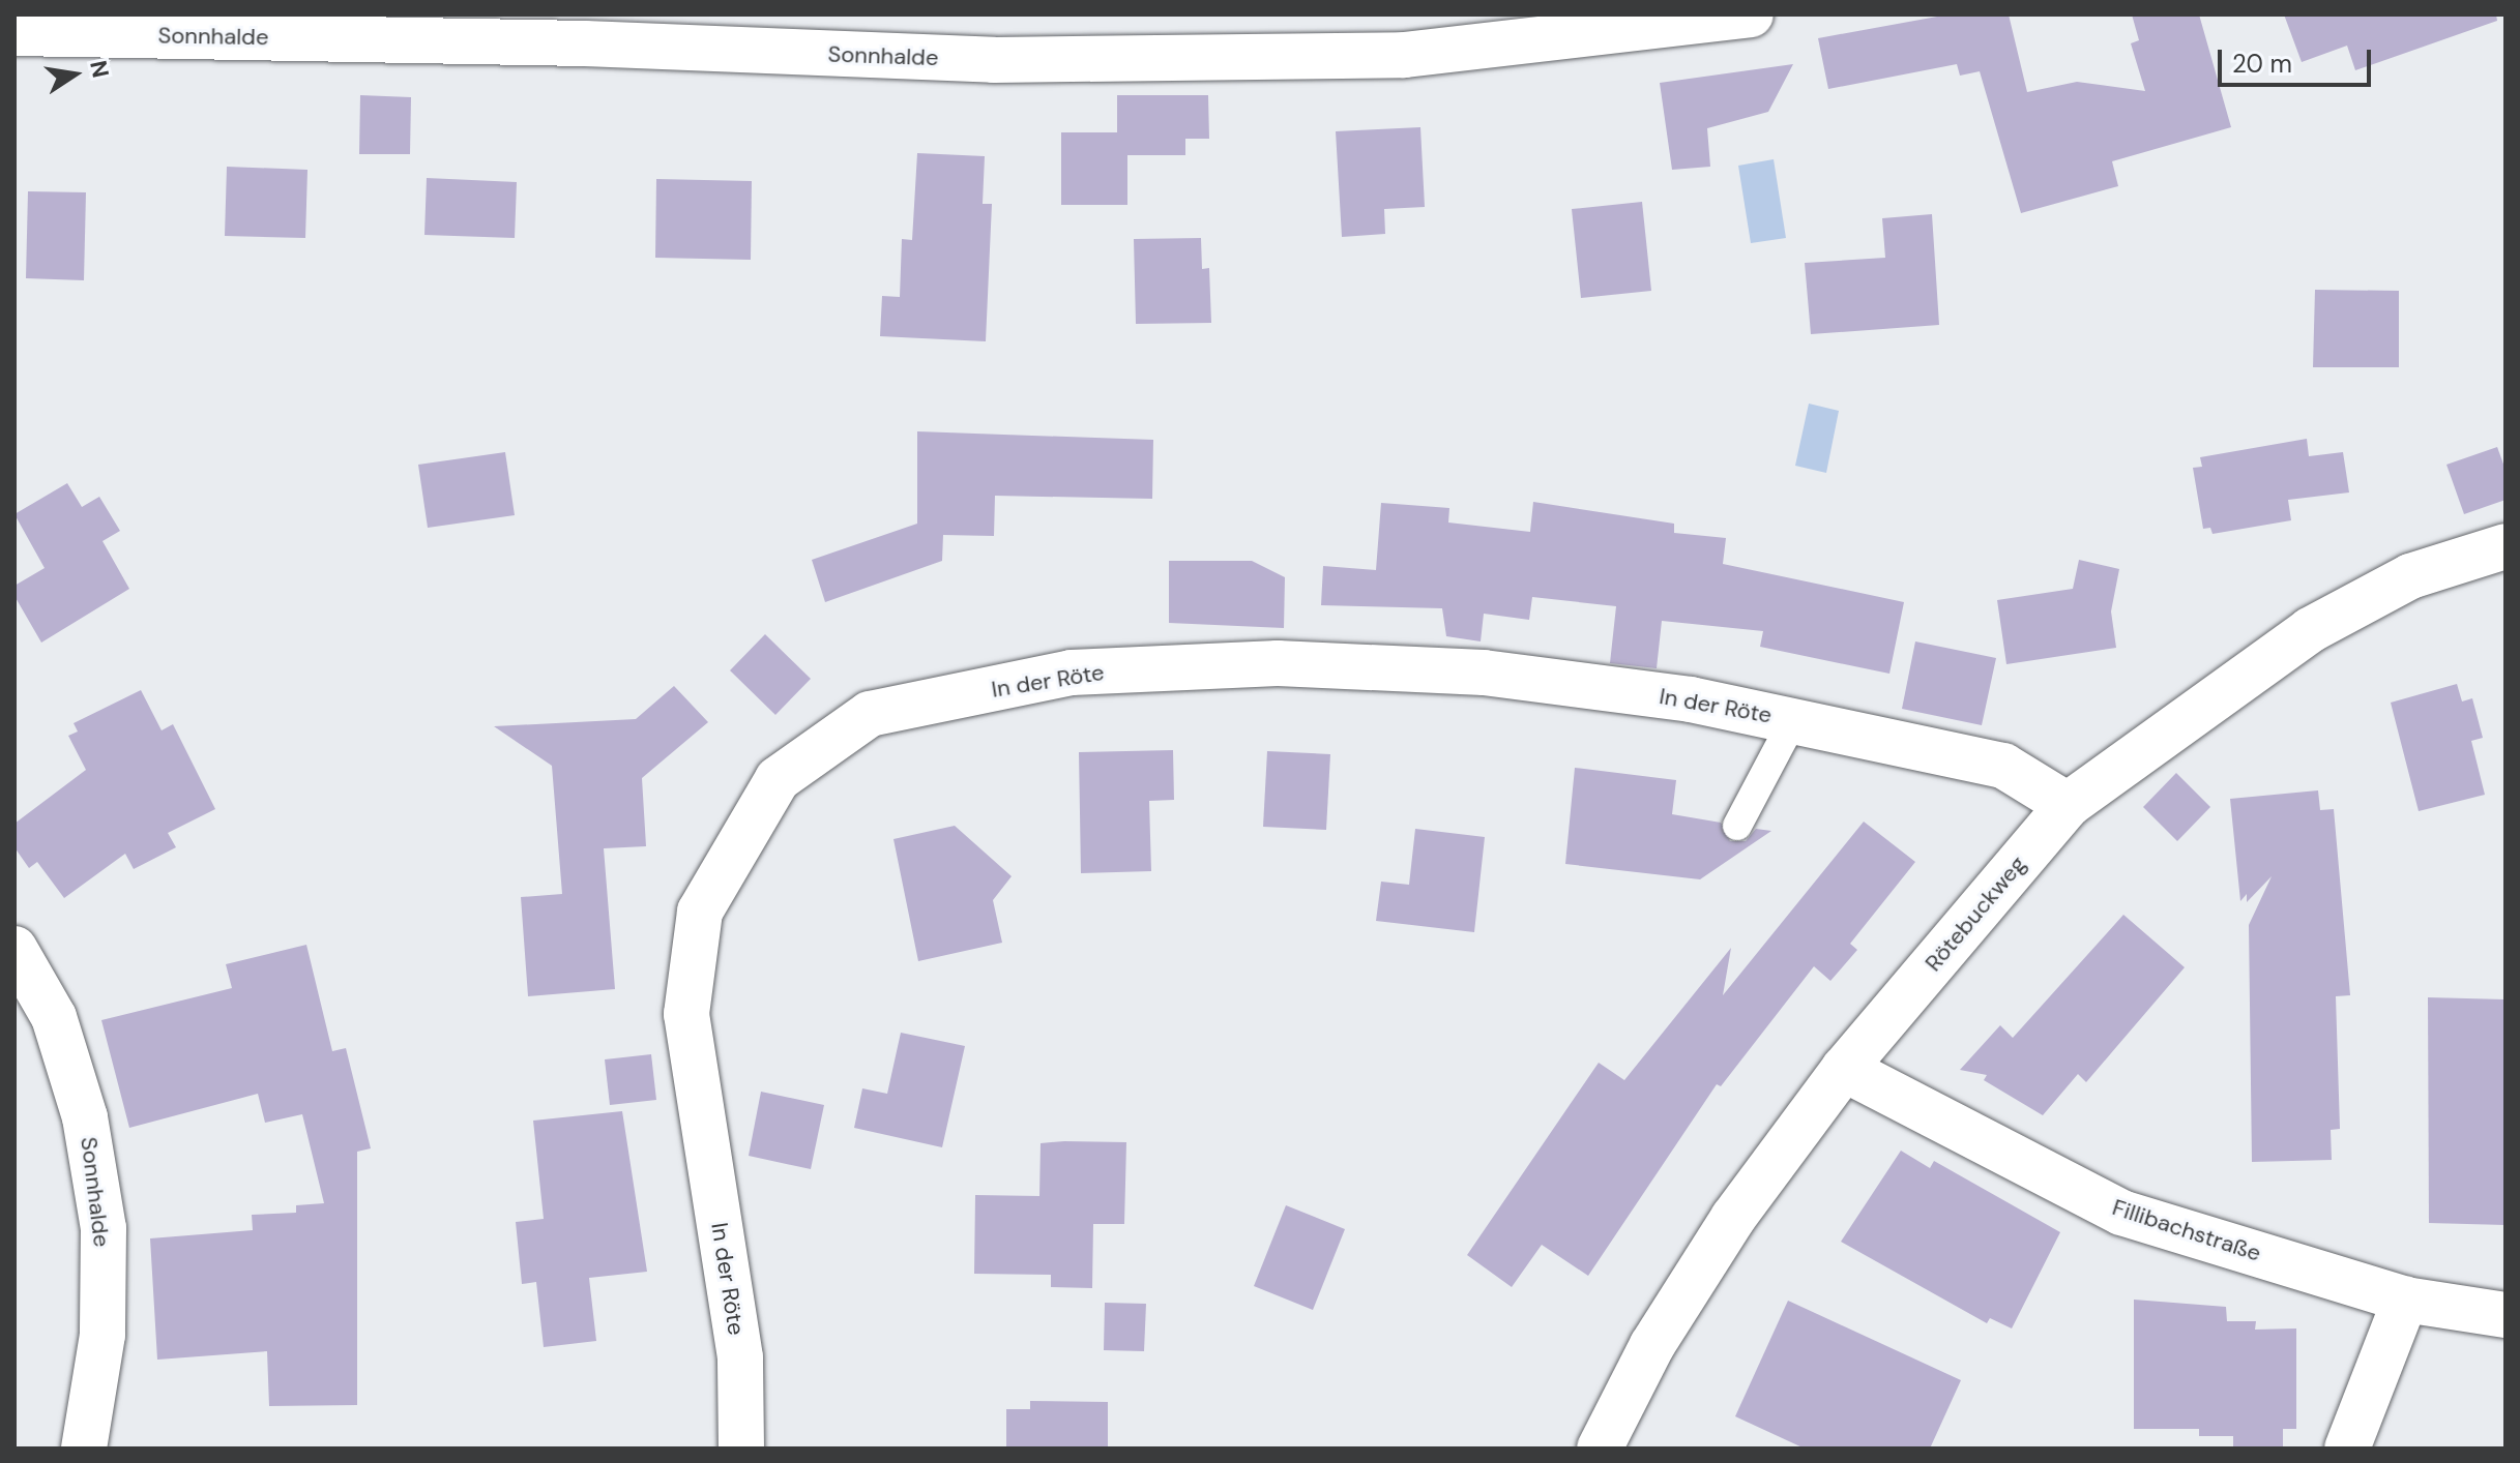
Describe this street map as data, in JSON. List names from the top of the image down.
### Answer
{
  "streets": {
    "street": [
      "Sonnhalde",
      "In der Röte",
      "Rötebuckweg",
      "Fillibachstraße"
    ]
  },
  "crossings": [
    ["In der Röte", "Rötebuckweg"],
    ["Rötebuckweg", "Fillibachstraße"]
  ],
  "scale_bar": "20 m",
  "north": "right"
}
